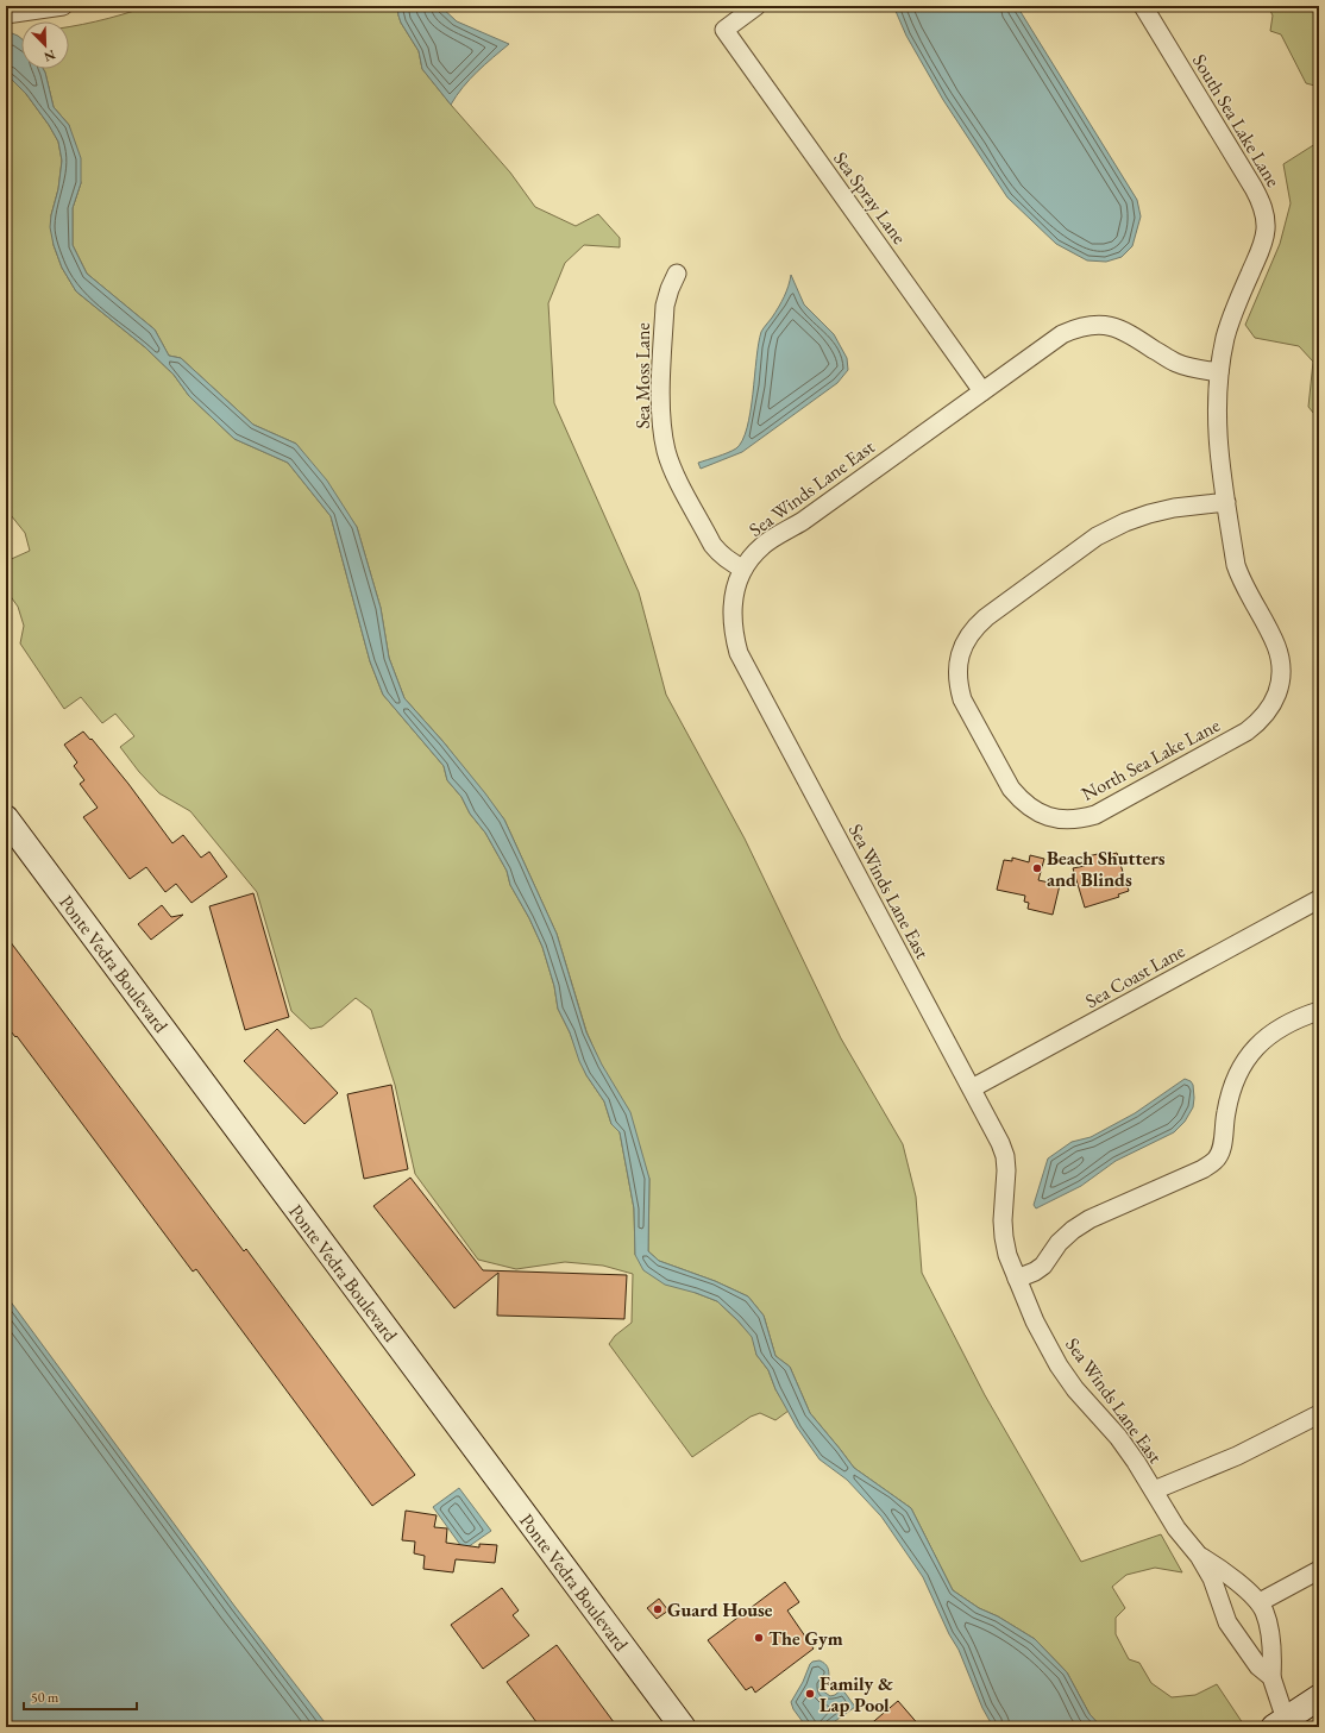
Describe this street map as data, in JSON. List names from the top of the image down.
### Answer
{
  "streets": {
    "street": [
      "South Sea Lake Lane",
      "Sea Spray Lane",
      "Sea Moss Lane",
      "Sea Winds Lane East",
      "North Sea Lake Lane",
      "Ponte Vedra Boulevard",
      "Sea Coast Lane"
    ]
  },
  "crossings": [
    ["South Sea Lake Lane", "Sea Winds Lane East"],
    ["South Sea Lake Lane", "North Sea Lake Lane"],
    ["Sea Spray Lane", "Sea Winds Lane East"],
    ["Sea Moss Lane", "Sea Winds Lane East"],
    ["Sea Winds Lane East", "North Sea Lake Lane"],
    ["Sea Winds Lane East", "Sea Coast Lane"]
  ],
  "places": [
    "Beach Shutters and Blinds",
    "Guard House",
    "The Gym",
    "Family & Lap Pool"
  ],
  "scale_bar": "50 m",
  "north": "bottom right"
}
